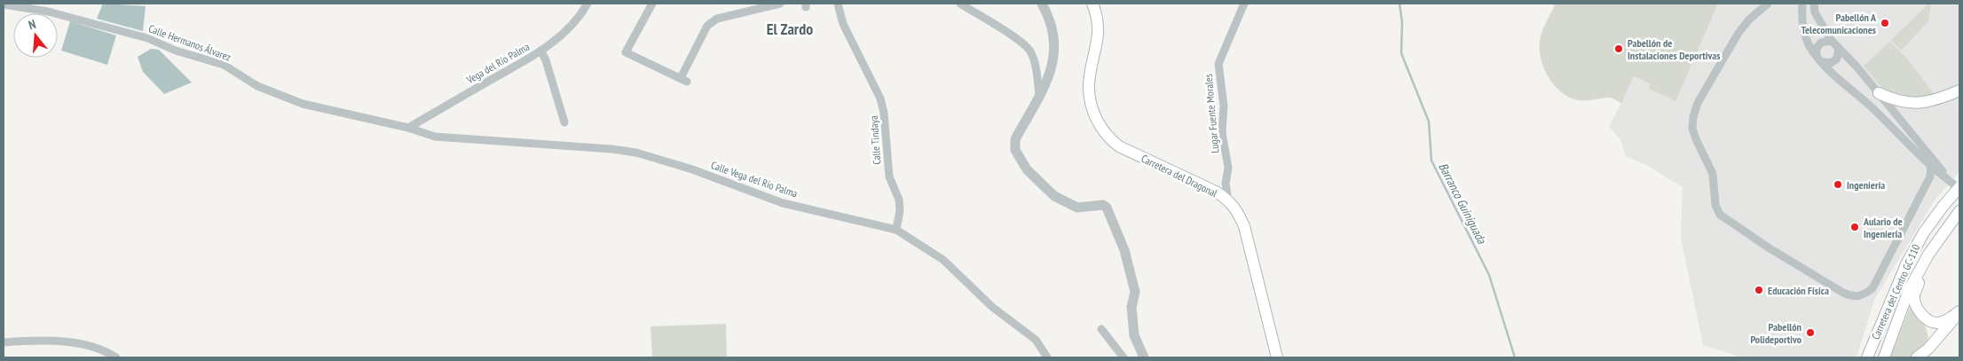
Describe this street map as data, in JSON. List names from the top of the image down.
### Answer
{
  "streets": {
    "main road": ["Carretera del Dragonal", "Carretera del Centro GC-110"],
    "street": [
      "Calle Hermanos Álvarez",
      "Vega del Río Palma",
      "Lugar Fuente Morales",
      "Calle Tindaya",
      "Calle Vega del Río Palma"
    ]
  },
  "crossings": [
    ["Calle Hermanos Álvarez", "Vega del Río Palma"],
    ["Calle Hermanos Álvarez", "Calle Vega del Río Palma"],
    ["Vega del Río Palma", "Calle Vega del Río Palma"],
    ["Lugar Fuente Morales", "Carretera del Dragonal"],
    ["Calle Tindaya", "Calle Vega del Río Palma"]
  ],
  "districts": ["El Zardo"],
  "water": ["Barranco Guiniguada"],
  "places": [
    "Pabellón A Telecomunicaciones",
    "Pabellón de Instalaciones Deportivas",
    "Ingeniería",
    "Aulario de Ingeniería",
    "Educación Física",
    "Pabellón Polideportivo"
  ],
  "north": "top"
}
